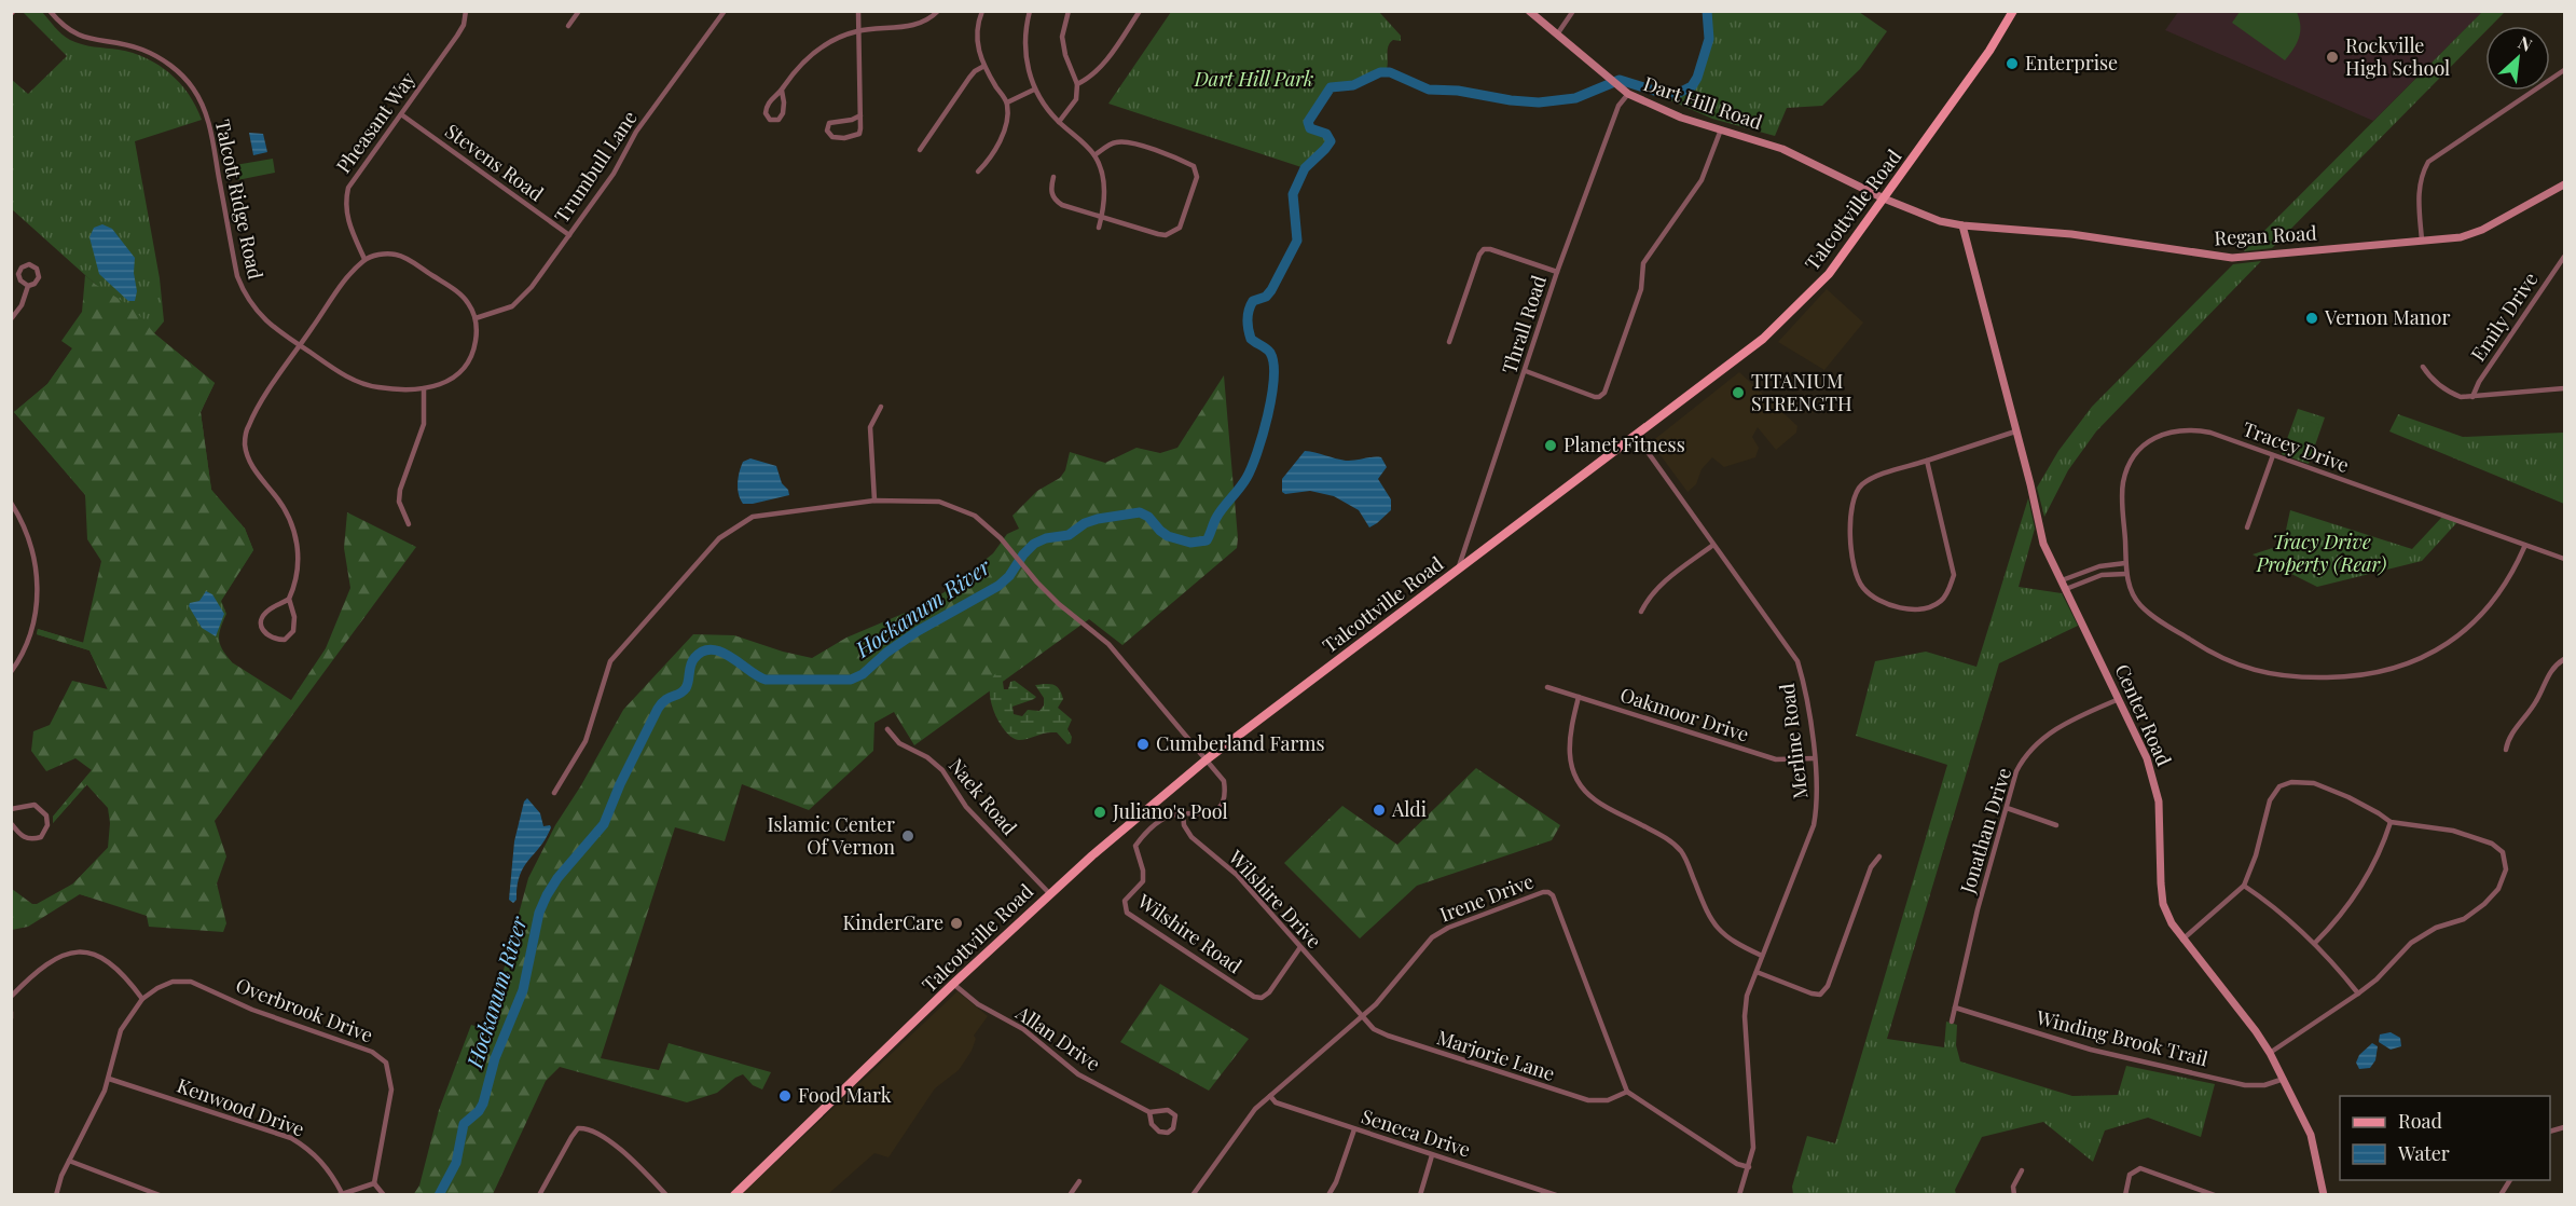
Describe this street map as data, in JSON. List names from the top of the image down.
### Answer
{
  "streets": {
    "main road": ["Talcottville Road"],
    "street": [
      "Dart Hill Road",
      "Pheasant Way",
      "Stevens Road",
      "Trumbull Lane",
      "Talcott Ridge Road",
      "Regan Road",
      "Emily Drive",
      "Thrall Road",
      "Tracey Drive",
      "Oakmoor Drive",
      "Center Road",
      "Merline Road",
      "Naek Road",
      "Jonathan Drive",
      "Irene Drive",
      "Wilshire Drive",
      "Wilshire Road",
      "Overbrook Drive",
      "Allan Drive",
      "Winding Brook Trail",
      "Marjorie Lane",
      "Kenwood Drive",
      "Seneca Drive"
    ]
  },
  "crossings": [
    ["Dart Hill Road", "Talcottville Road"],
    ["Dart Hill Road", "Regan Road"],
    ["Dart Hill Road", "Thrall Road"],
    ["Pheasant Way", "Stevens Road"],
    ["Pheasant Way", "Trumbull Lane"],
    ["Pheasant Way", "Talcott Ridge Road"],
    ["Stevens Road", "Trumbull Lane"],
    ["Trumbull Lane", "Talcott Ridge Road"],
    ["Talcottville Road", "Regan Road"],
    ["Talcottville Road", "Thrall Road"],
    ["Talcottville Road", "Merline Road"],
    ["Talcottville Road", "Naek Road"],
    ["Talcottville Road", "Allan Drive"],
    ["Regan Road", "Center Road"],
    ["Oakmoor Drive", "Merline Road"],
    ["Center Road", "Jonathan Drive"],
    ["Center Road", "Winding Brook Trail"],
    ["Jonathan Drive", "Winding Brook Trail"],
    ["Irene Drive", "Wilshire Drive"],
    ["Irene Drive", "Marjorie Lane"],
    ["Irene Drive", "Seneca Drive"],
    ["Wilshire Drive", "Wilshire Road"],
    ["Wilshire Drive", "Marjorie Lane"],
    ["Overbrook Drive", "Kenwood Drive"]
  ],
  "water": ["Hockanum River"],
  "parks": ["Dart Hill Park", "Tracy Drive Property (Rear)"],
  "places": [
    "Rockville High School",
    "Enterprise",
    "Vernon Manor",
    "TITANIUM STRENGTH",
    "Planet Fitness",
    "Cumberland Farms",
    "Aldi",
    "Juliano's Pool",
    "Islamic Center Of Vernon",
    "KinderCare",
    "Food Mark"
  ],
  "legend": ["Road", "Water"],
  "north": "top right"
}
